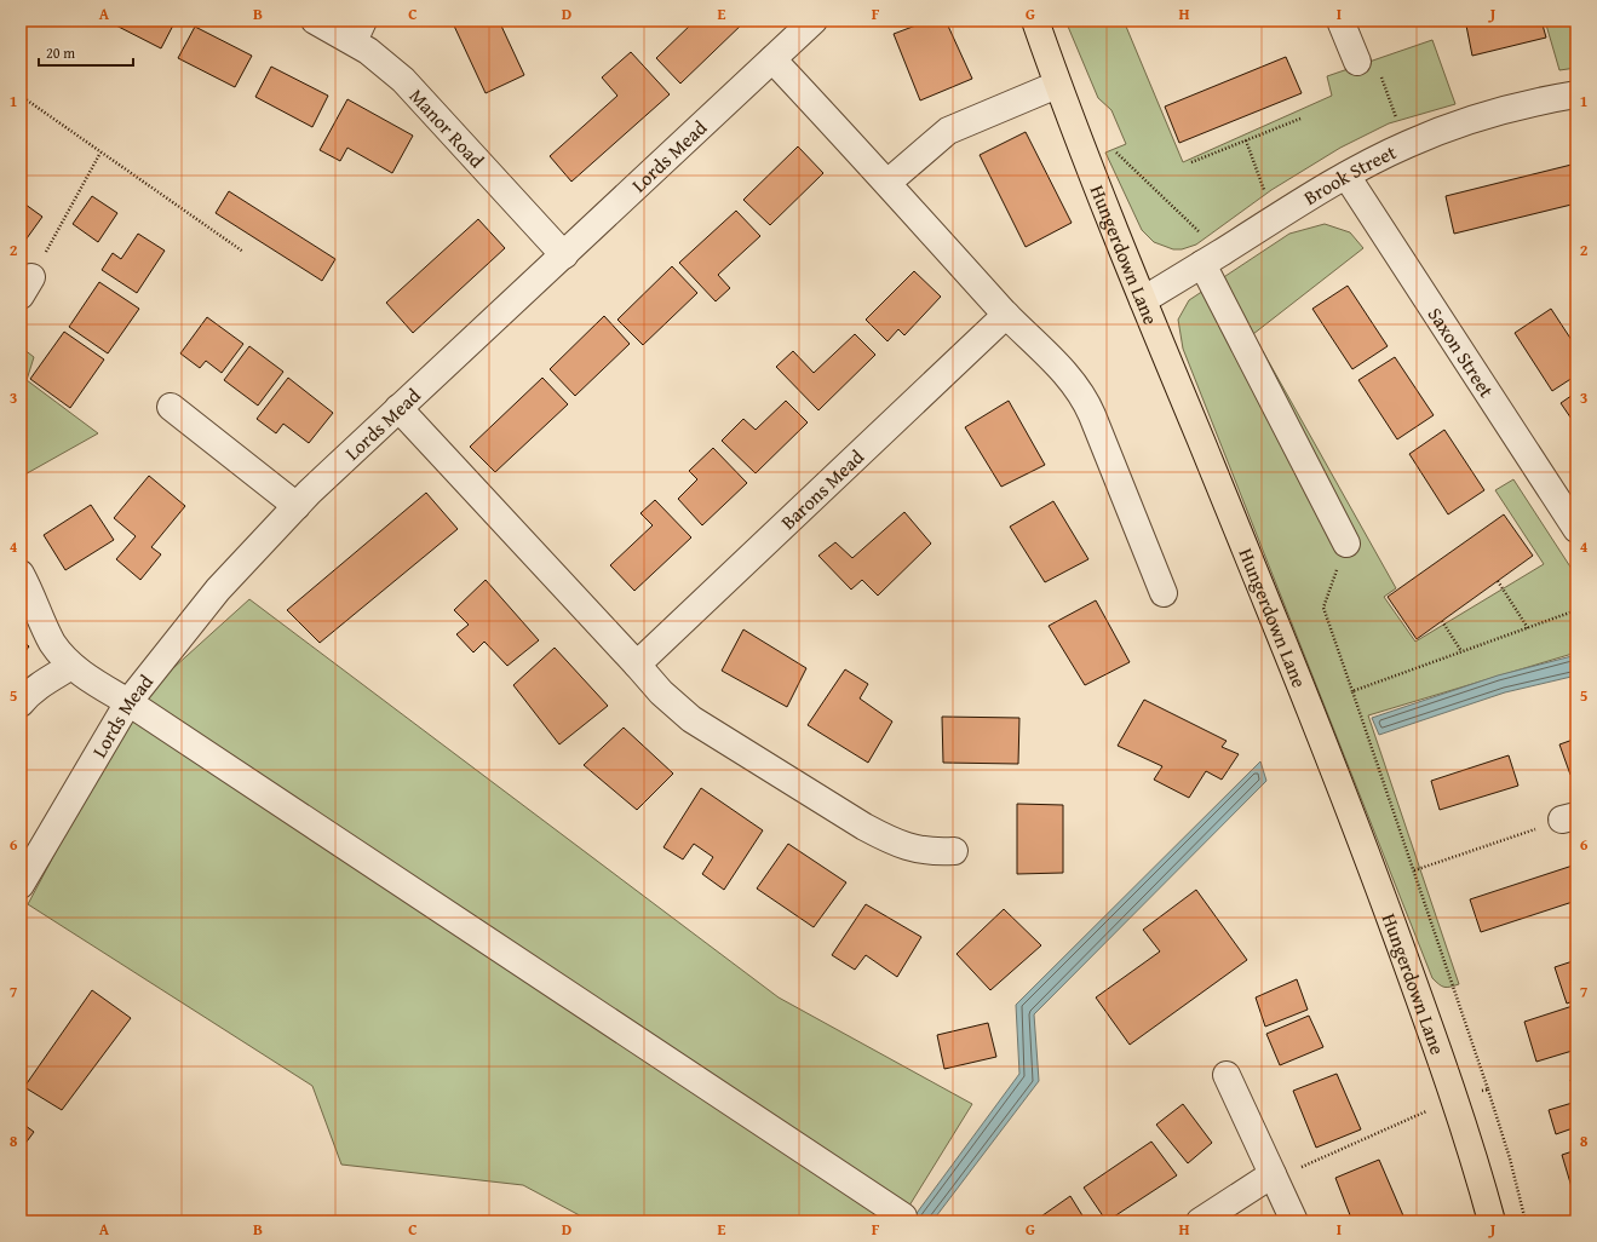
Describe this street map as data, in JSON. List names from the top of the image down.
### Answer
{
  "streets": {
    "main road": ["Hungerdown Lane"],
    "street": [
      "Manor Road",
      "Lords Mead",
      "Brook Street",
      "Saxon Street",
      "Barons Mead"
    ]
  },
  "crossings": [
    ["Manor Road", "Lords Mead"],
    ["Brook Street", "Hungerdown Lane"],
    ["Brook Street", "Saxon Street"]
  ],
  "scale_bar": "20 m",
  "grid": {
    "columns": [
      "A",
      "B",
      "C",
      "D",
      "E",
      "F",
      "G",
      "H",
      "I",
      "J"
    ],
    "rows": [
      "1",
      "2",
      "3",
      "4",
      "5",
      "6",
      "7",
      "8"
    ]
  }
}
